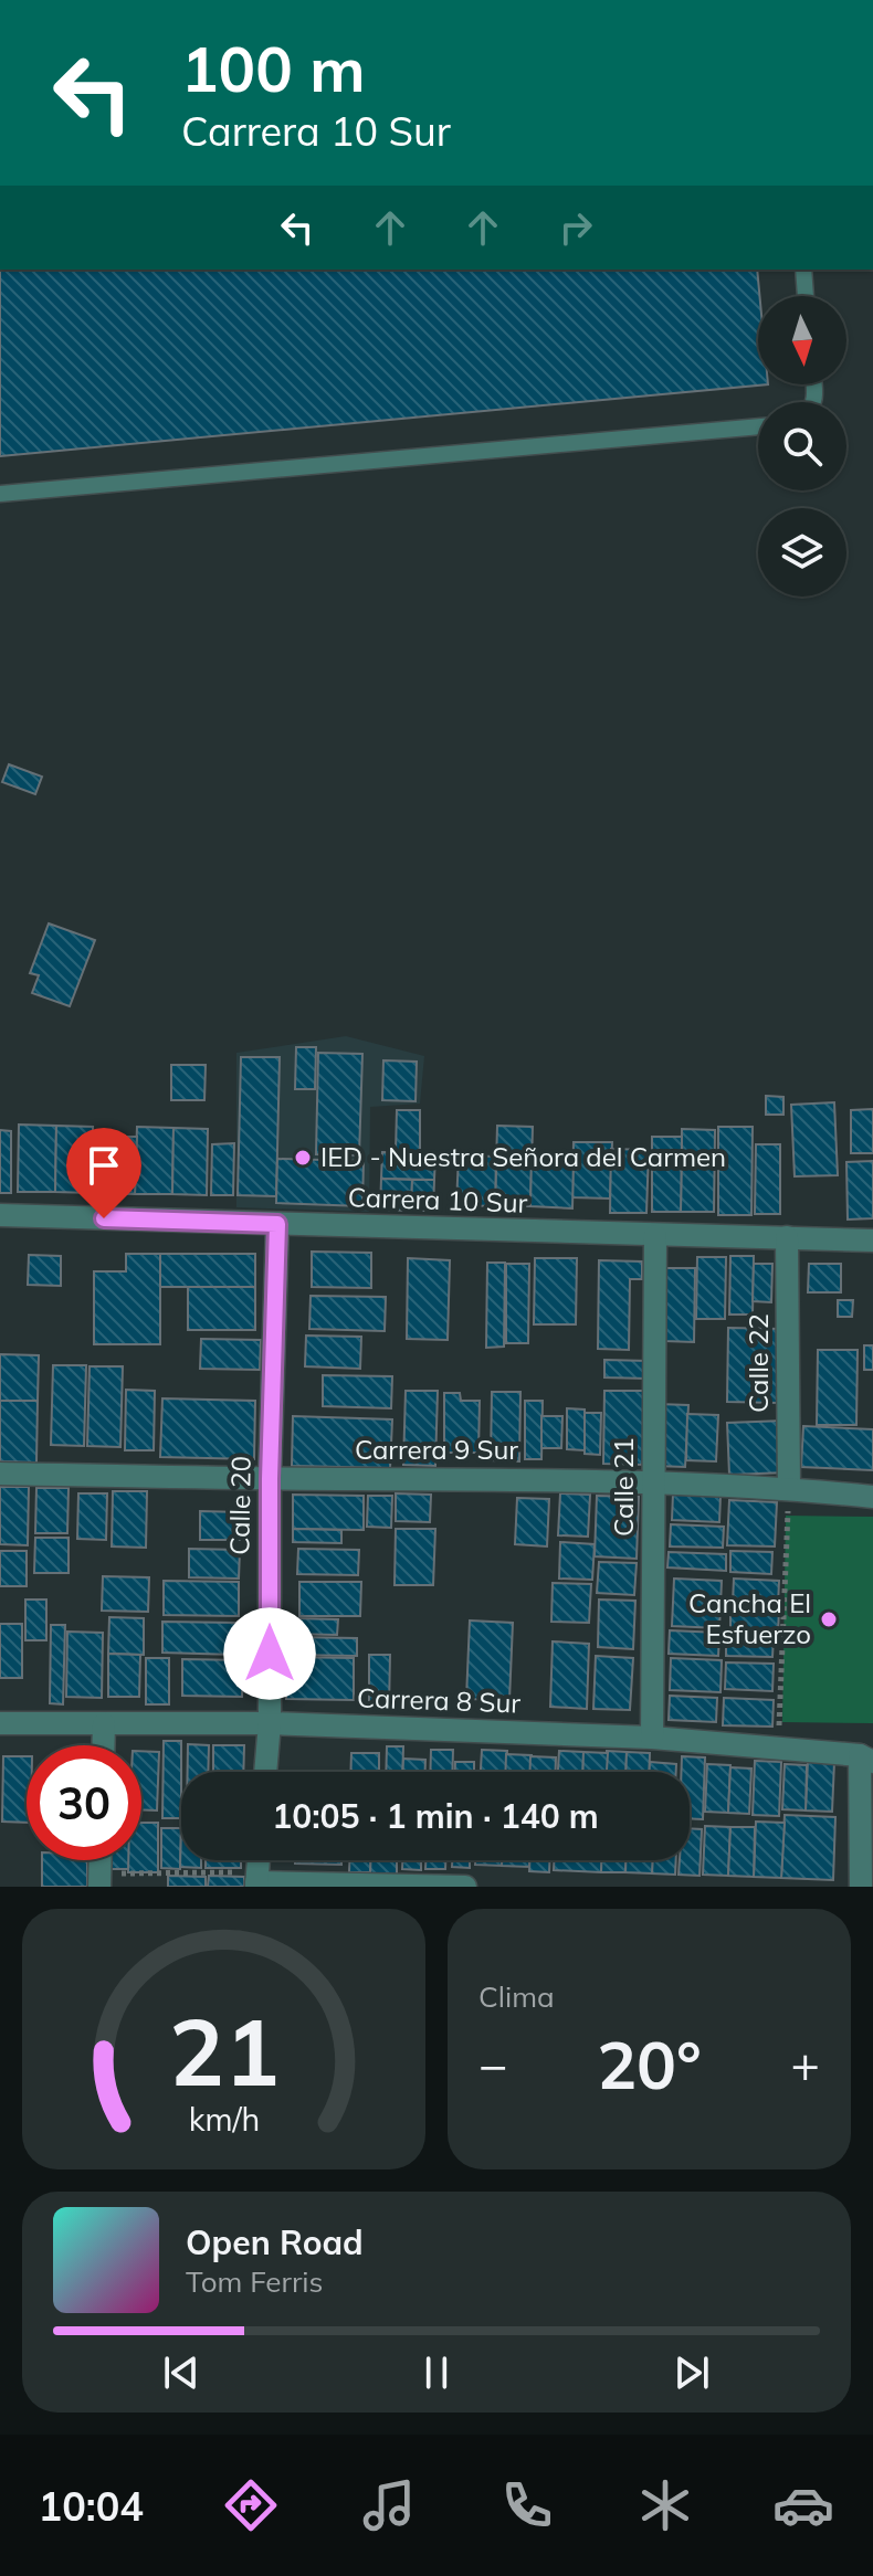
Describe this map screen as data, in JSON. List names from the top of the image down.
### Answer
{
  "streets": {
    "street": [
      "Carrera 10 Sur",
      "Calle 22",
      "Carrera 9 Sur",
      "Calle 21",
      "Calle 20",
      "Carrera 8 Sur"
    ]
  },
  "crossings": [
    ["Carrera 10 Sur", "Calle 22"],
    ["Carrera 10 Sur", "Calle 21"],
    ["Carrera 10 Sur", "Calle 20"],
    ["Calle 22", "Carrera 9 Sur"],
    ["Carrera 9 Sur", "Calle 21"],
    ["Carrera 9 Sur", "Calle 20"],
    ["Calle 21", "Carrera 8 Sur"],
    ["Calle 20", "Carrera 8 Sur"]
  ],
  "places": ["IED - Nuestra Señora del Carmen", "Cancha El Esfuerzo"],
  "north": "bottom",
  "page": {
    "turn": ["100 m", "Carrera 10 Sur"],
    "limit": "30",
    "trip": "10:05 · 1 min · 140 m",
    "tile": "Clima",
    "heat": ["−", "20°", "+"],
    "song": ["Open Road", "Tom Ferris"],
    "tabs": "10:04",
    "gauge": ["21", "km/h"]
  }
}
